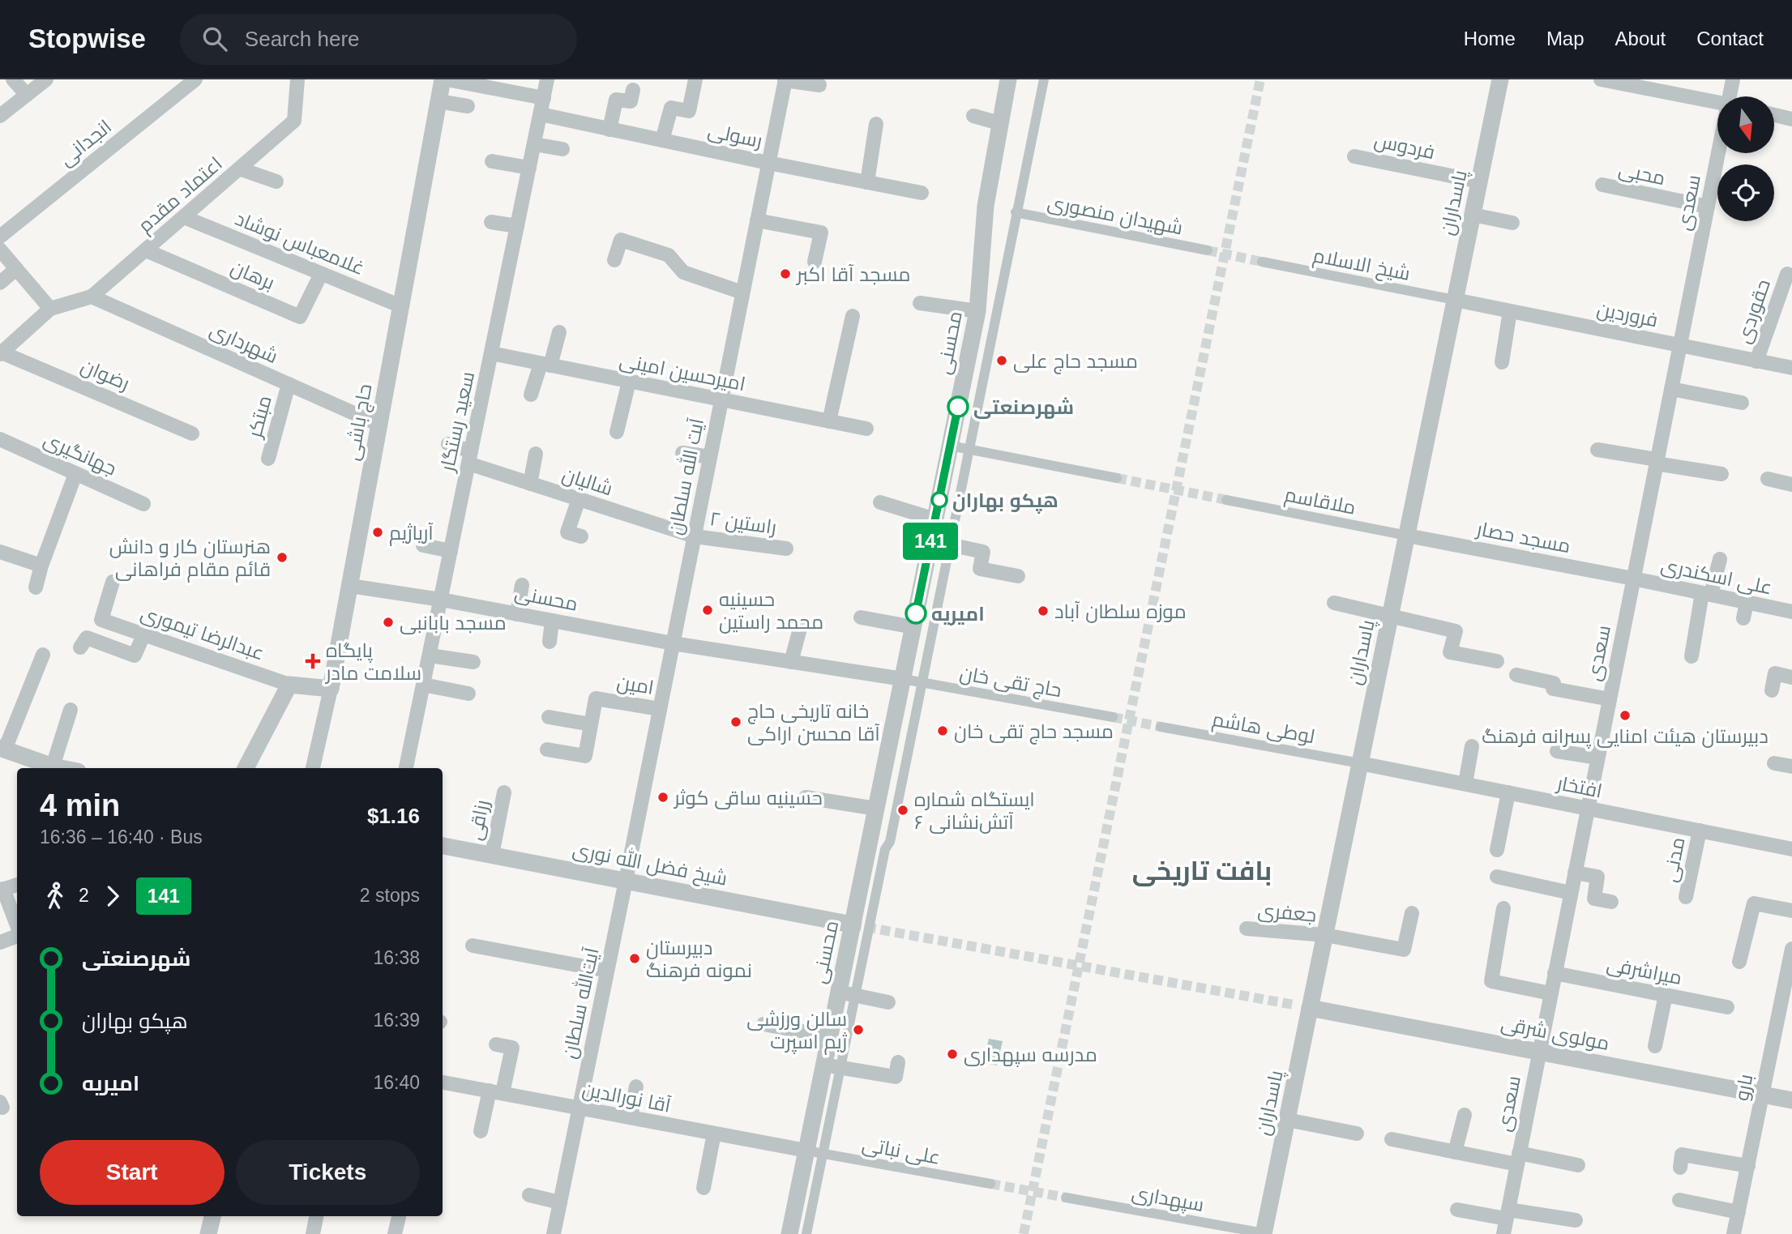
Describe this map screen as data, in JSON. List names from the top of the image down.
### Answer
{
  "streets": {
    "street": [
      "رسولی",
      "انجدانی",
      "فردوس",
      "محبی",
      "اعتماد مقدم",
      "پاسداران",
      "سعدی",
      "شهیدان منصوری",
      "غلامعباس نوشاد",
      "شیخ الاسلام",
      "برهان",
      "حقوردی",
      "فروردین",
      "شهرداری",
      "محسنی",
      "امیرحسین امینی",
      "رضوان",
      "مبتکر",
      "سعید رستگار",
      "حاج باشی",
      "جهانگیری",
      "آیت الله سلطان",
      "شالیان",
      "ملاقاسم",
      "راستین ۲",
      "مسجد حصار",
      "علی اسکندری",
      "عبدالرضا تیموری",
      "حاج تقی خان",
      "امین",
      "لوطی هاشم",
      "افتخار",
      "رزاقی",
      "مدنی",
      "شیخ فضل الله نوری",
      "جعفری",
      "میراشرفی",
      "آیت‌الله سلطان",
      "مولوی شرقی",
      "بارو",
      "آقا نورالدین",
      "علی نباتی",
      "سپهداری"
    ]
  },
  "crossings": [
    ["رسولی", "سعید رستگار"],
    ["رسولی", "آیت الله سلطان"],
    ["فردوس", "پاسداران"],
    ["محبی", "سعدی"],
    ["اعتماد مقدم", "غلامعباس نوشاد"],
    ["اعتماد مقدم", "برهان"],
    ["اعتماد مقدم", "شهرداری"],
    ["پاسداران", "شیخ الاسلام"],
    ["پاسداران", "فروردین"],
    ["پاسداران", "ملاقاسم"],
    ["پاسداران", "مسجد حصار"],
    ["پاسداران", "لوطی هاشم"],
    ["پاسداران", "افتخار"],
    ["پاسداران", "جعفری"],
    ["پاسداران", "مولوی شرقی"],
    ["پاسداران", "سپهداری"],
    ["سعدی", "فروردین"],
    ["سعدی", "مسجد حصار"],
    ["سعدی", "علی اسکندری"],
    ["سعدی", "افتخار"],
    ["سعدی", "میراشرفی"],
    ["سعدی", "مولوی شرقی"],
    ["غلامعباس نوشاد", "برهان"],
    ["غلامعباس نوشاد", "حاج باشی"],
    ["شیخ الاسلام", "فروردین"],
    ["حقوردی", "فروردین"],
    ["شهرداری", "مبتکر"],
    ["شهرداری", "حاج باشی"],
    ["محسنی", "سعید رستگار"],
    ["محسنی", "حاج باشی"],
    ["محسنی", "آیت الله سلطان"],
    ["محسنی", "حاج تقی خان"],
    ["محسنی", "شیخ فضل الله نوری"],
    ["محسنی", "آقا نورالدین"],
    ["محسنی", "علی نباتی"],
    ["امیرحسین امینی", "سعید رستگار"],
    ["امیرحسین امینی", "آیت الله سلطان"],
    ["سعید رستگار", "شالیان"],
    ["حاج باشی", "عبدالرضا تیموری"],
    ["آیت الله سلطان", "شالیان"],
    ["آیت الله سلطان", "راستین ۲"],
    ["آیت الله سلطان", "امین"],
    ["آیت الله سلطان", "شیخ فضل الله نوری"],
    ["آیت الله سلطان", "آیت‌الله سلطان"],
    ["شالیان", "راستین ۲"],
    ["ملاقاسم", "مسجد حصار"],
    ["مسجد حصار", "علی اسکندری"],
    ["لوطی هاشم", "افتخار"],
    ["افتخار", "مدنی"],
    ["رزاقی", "شیخ فضل الله نوری"],
    ["شیخ فضل الله نوری", "آیت‌الله سلطان"],
    ["آیت‌الله سلطان", "آقا نورالدین"],
    ["مولوی شرقی", "بارو"],
    ["آقا نورالدین", "علی نباتی"]
  ],
  "districts": ["بافت تاریخی"],
  "places": {
    "other": [
      "مسجد آقا اکبر",
      "مسجد حاج علی",
      "شهرصنعتی",
      "هپکو بهاران",
      "آریاژیم",
      "هنرستان کار و دانش قائم مقام فراهانی",
      "حسینیه محمد راستین",
      "موزه سلطان آباد",
      "امیریه",
      "مسجد بابانبی",
      "دبیرستان هیئت امنایی پسرانه فرهنگ",
      "خانه تاریخی حاج آقا محسن اراکی",
      "مسجد حاج تقی خان",
      "حسینیه ساقی کوثر",
      "ایستگاه شماره ۶ آتش‌نشانی",
      "دبیرستان نمونه فرهنگ",
      "سالن ورزشی ژیم اسپرت",
      "مدرسه سپهداری"
    ],
    "health": ["پایگاه سلامت مادر"]
  },
  "lines": ["bus line 141"],
  "north": "bottom",
  "page": {
    "header": "Stopwise",
    "search": "Search here",
    "nav": [
      "Home",
      "Map",
      "About",
      "Contact"
    ],
    "on_map": "141",
    "heading": ["4 min", "16:36 – 16:40 · Bus", "$1.16"],
    "legs": ["2", "141", "2 stops"],
    "list": [
      {
        "name": "شهرصنعتی",
        "value": "16:38"
      },
      {
        "name": "هپکو بهاران",
        "value": "16:39"
      },
      {
        "name": "امیریه",
        "value": "16:40"
      }
    ],
    "buttons": ["Start", "Tickets"]
  }
}
